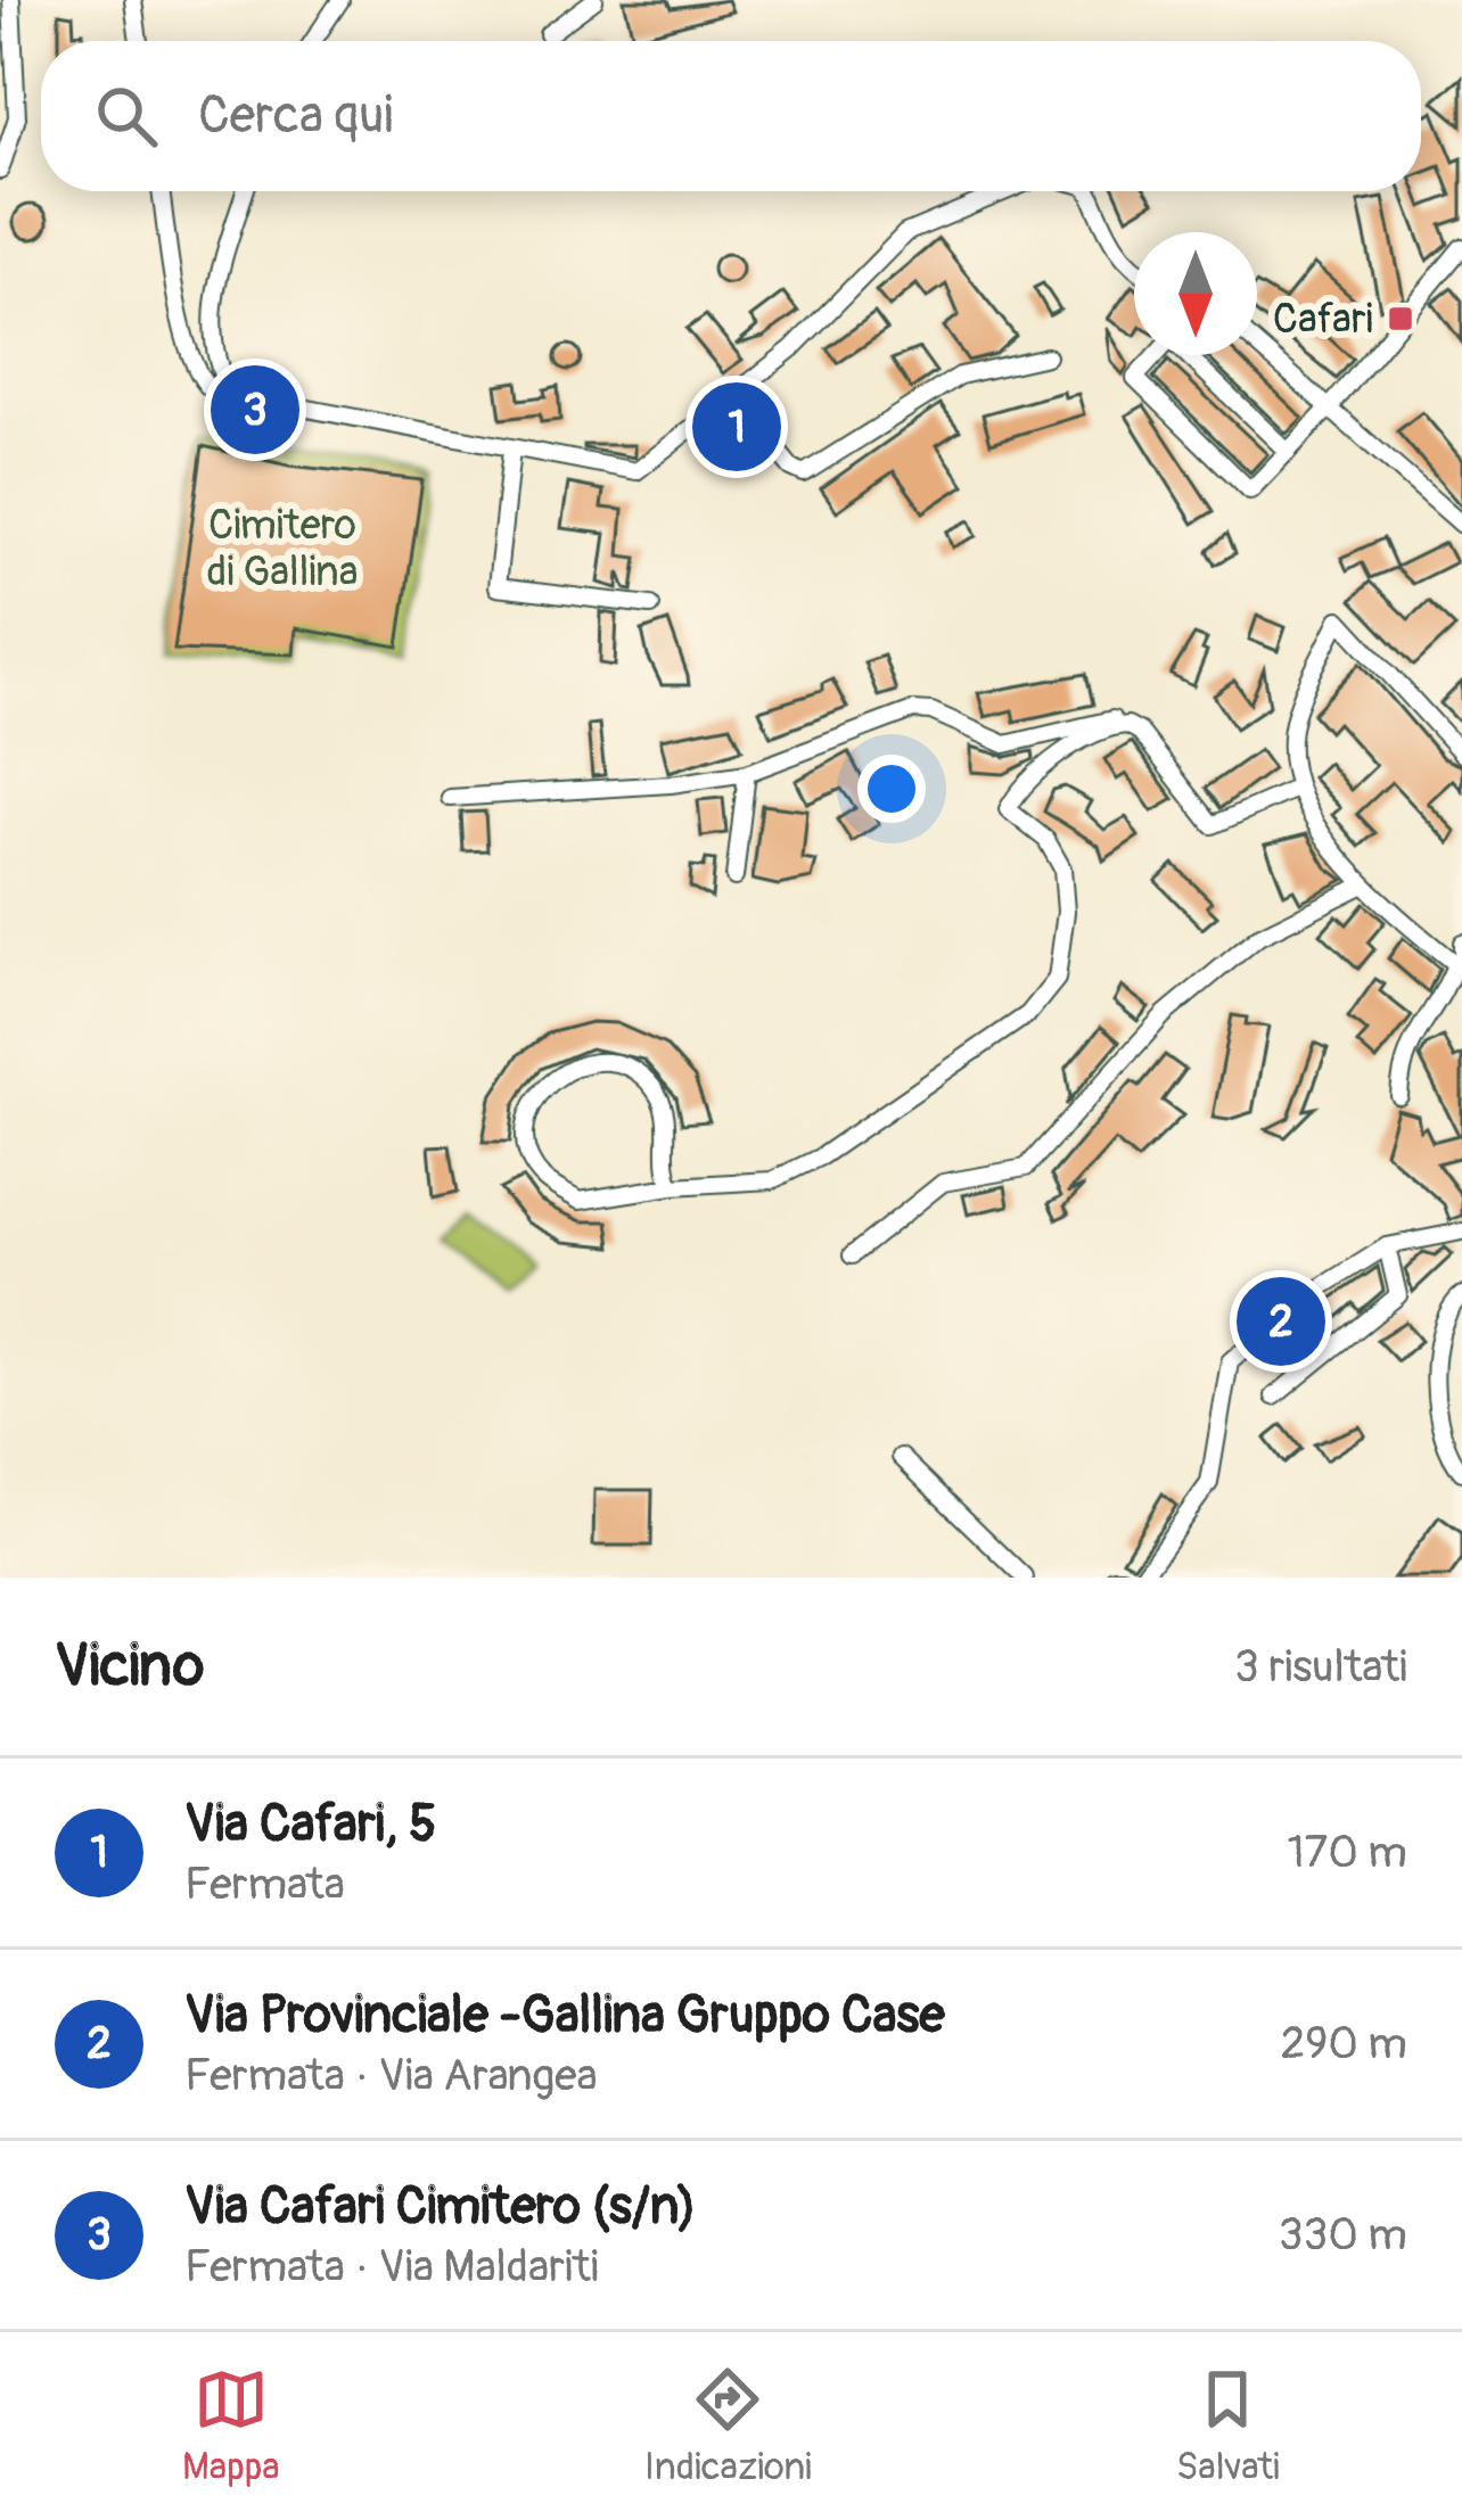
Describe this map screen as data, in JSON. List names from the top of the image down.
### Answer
{
  "parks": ["Cimitero di Gallina"],
  "places": {
    "transit": ["Cafari"]
  },
  "north": "bottom",
  "page": {
    "search": "Cerca qui",
    "pins": ["3", "1", "2"],
    "heading": ["Vicino", "3 risultati"],
    "list": [
      {
        "mark": "1",
        "name": "Via Cafari, 5",
        "note": "Fermata",
        "value": "170 m"
      },
      {
        "mark": "2",
        "name": "Via Provinciale -Gallina Gruppo Case",
        "note": "Fermata · Via Arangea",
        "value": "290 m"
      },
      {
        "mark": "3",
        "name": "Via Cafari Cimitero (s/n)",
        "note": "Fermata · Via Maldariti",
        "value": "330 m"
      }
    ],
    "nav": ["Mappa", "Indicazioni", "Salvati"]
  }
}
